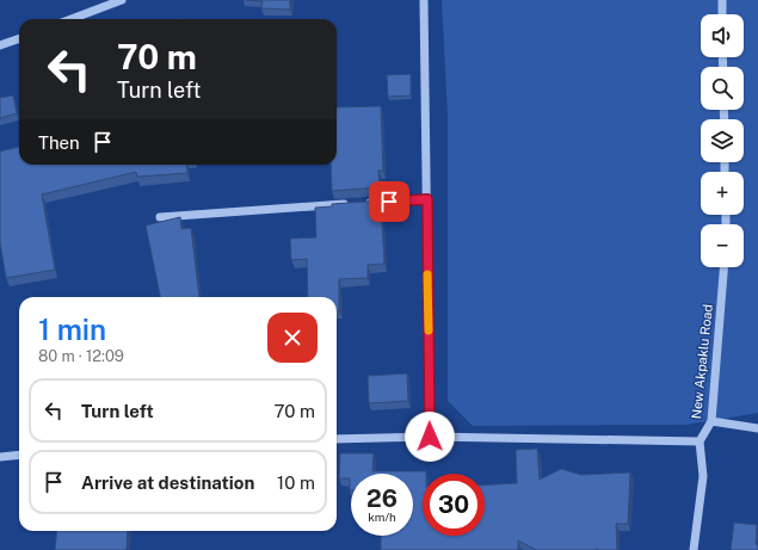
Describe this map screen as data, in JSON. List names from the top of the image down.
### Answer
{
  "streets": {
    "street": ["New Akpaklu Road"]
  },
  "page": {
    "map_buttons": ["+", "−"],
    "turn": ["70 m", "Turn left"],
    "then": "Then",
    "heading": ["1 min", "80 m · 12:09"],
    "list": [
      {
        "name": "Turn left",
        "value": "70 m"
      },
      {
        "name": "Arrive at destination",
        "value": "10 m"
      }
    ],
    "speed": "26 km/h",
    "limit": "30"
  }
}
